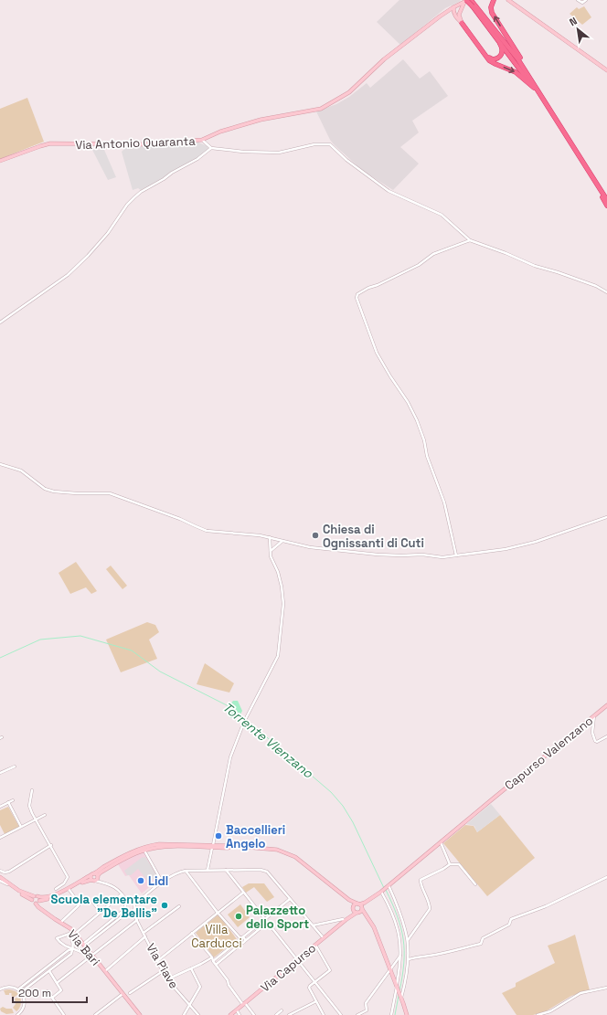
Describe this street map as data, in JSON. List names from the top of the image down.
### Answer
{
  "streets": {
    "street": [
      "Via Antonio Quaranta",
      "Capurso Valenzano",
      "Via Bari",
      "Via Piave",
      "Via Capurso"
    ]
  },
  "crossings": [
    ["Capurso Valenzano", "Via Capurso"]
  ],
  "water": ["Torrente Vlenzano"],
  "parks": ["Villa Carducci"],
  "places": [
    "Chiesa di Ognissanti di Cuti",
    "Baccellieri Angelo",
    "Lidl",
    "Scuola elementare \"De Bellis\"",
    "Palazzetto dello Sport"
  ],
  "scale_bar": "200 m",
  "north": "top left"
}
